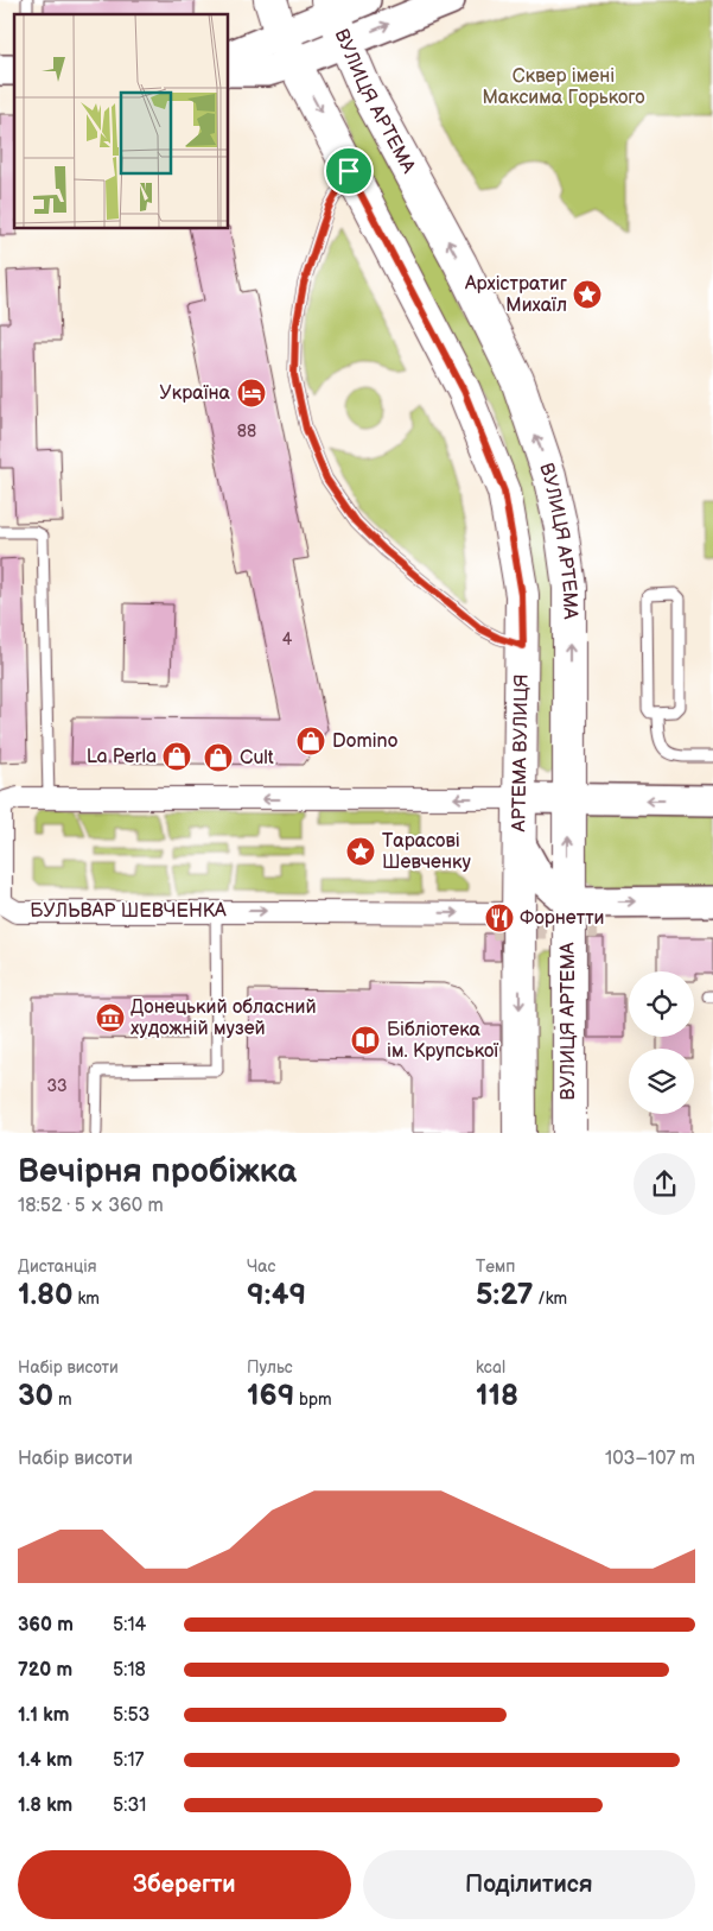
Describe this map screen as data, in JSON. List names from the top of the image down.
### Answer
{
  "streets": {
    "main road": ["ВУЛИЦЯ АРТЕМА", "АРТЕМА ВУЛИЦЯ"],
    "street": ["БУЛЬВАР ШЕВЧЕНКА"]
  },
  "crossings": [
    ["АРТЕМА ВУЛИЦЯ", "БУЛЬВАР ШЕВЧЕНКА"]
  ],
  "one_way": ["ВУЛИЦЯ АРТЕМА"],
  "parks": ["Сквер імені Максима Горького"],
  "places": {
    "place": ["Архістратиг Михаїл", "Тарасові Шевченку"],
    "hotel": ["Україна"],
    "shop": ["Domino", "La Perla", "Cult"],
    "restaurant": ["Форнетти"],
    "museum": ["Донецький обласний художній музей"],
    "library": ["Бібліотека ім. Крупської"]
  },
  "house_numbers": ["88", "4", "33"],
  "page": {
    "heading": ["Вечірня пробіжка", "18:52 · 5 × 360 m"],
    "stats": [
      ["Дистанція", "1.80 km"],
      ["Час", "9:49"],
      ["Темп", "5:27 /km"],
      ["Набір висоти", "30 m"],
      ["Пульс", "169 bpm"],
      ["kcal", "118"]
    ],
    "chart": ["Набір висоти", "103–107 m"],
    "list": [
      {
        "name": "360 m",
        "note": "5:14"
      },
      {
        "name": "720 m",
        "note": "5:18"
      },
      {
        "name": "1.1 km",
        "note": "5:53"
      },
      {
        "name": "1.4 km",
        "note": "5:17"
      },
      {
        "name": "1.8 km",
        "note": "5:31"
      }
    ],
    "buttons": ["Зберегти", "Поділитися"]
  }
}
